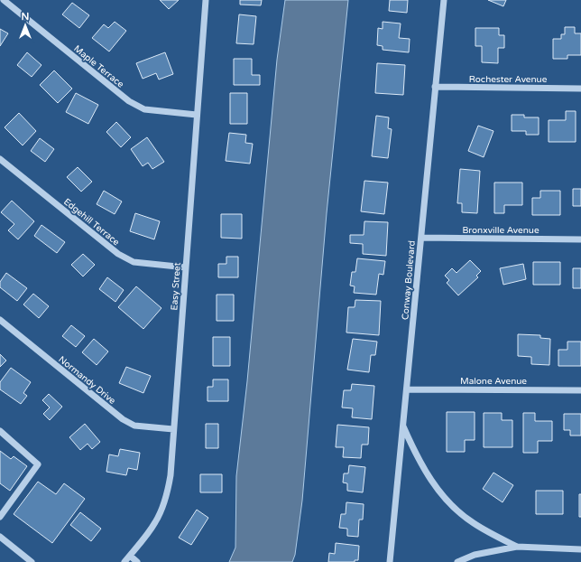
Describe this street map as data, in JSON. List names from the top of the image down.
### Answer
{
  "streets": {
    "street": [
      "Maple Terrace",
      "Rochester Avenue",
      "Edgehill Terrace",
      "Bronxville Avenue",
      "Conway Boulevard",
      "Easy Street",
      "Normandy Drive",
      "Malone Avenue"
    ]
  },
  "crossings": [
    ["Maple Terrace", "Easy Street"],
    ["Rochester Avenue", "Conway Boulevard"],
    ["Edgehill Terrace", "Easy Street"],
    ["Bronxville Avenue", "Conway Boulevard"],
    ["Conway Boulevard", "Malone Avenue"],
    ["Easy Street", "Normandy Drive"]
  ],
  "north": "top"
}
